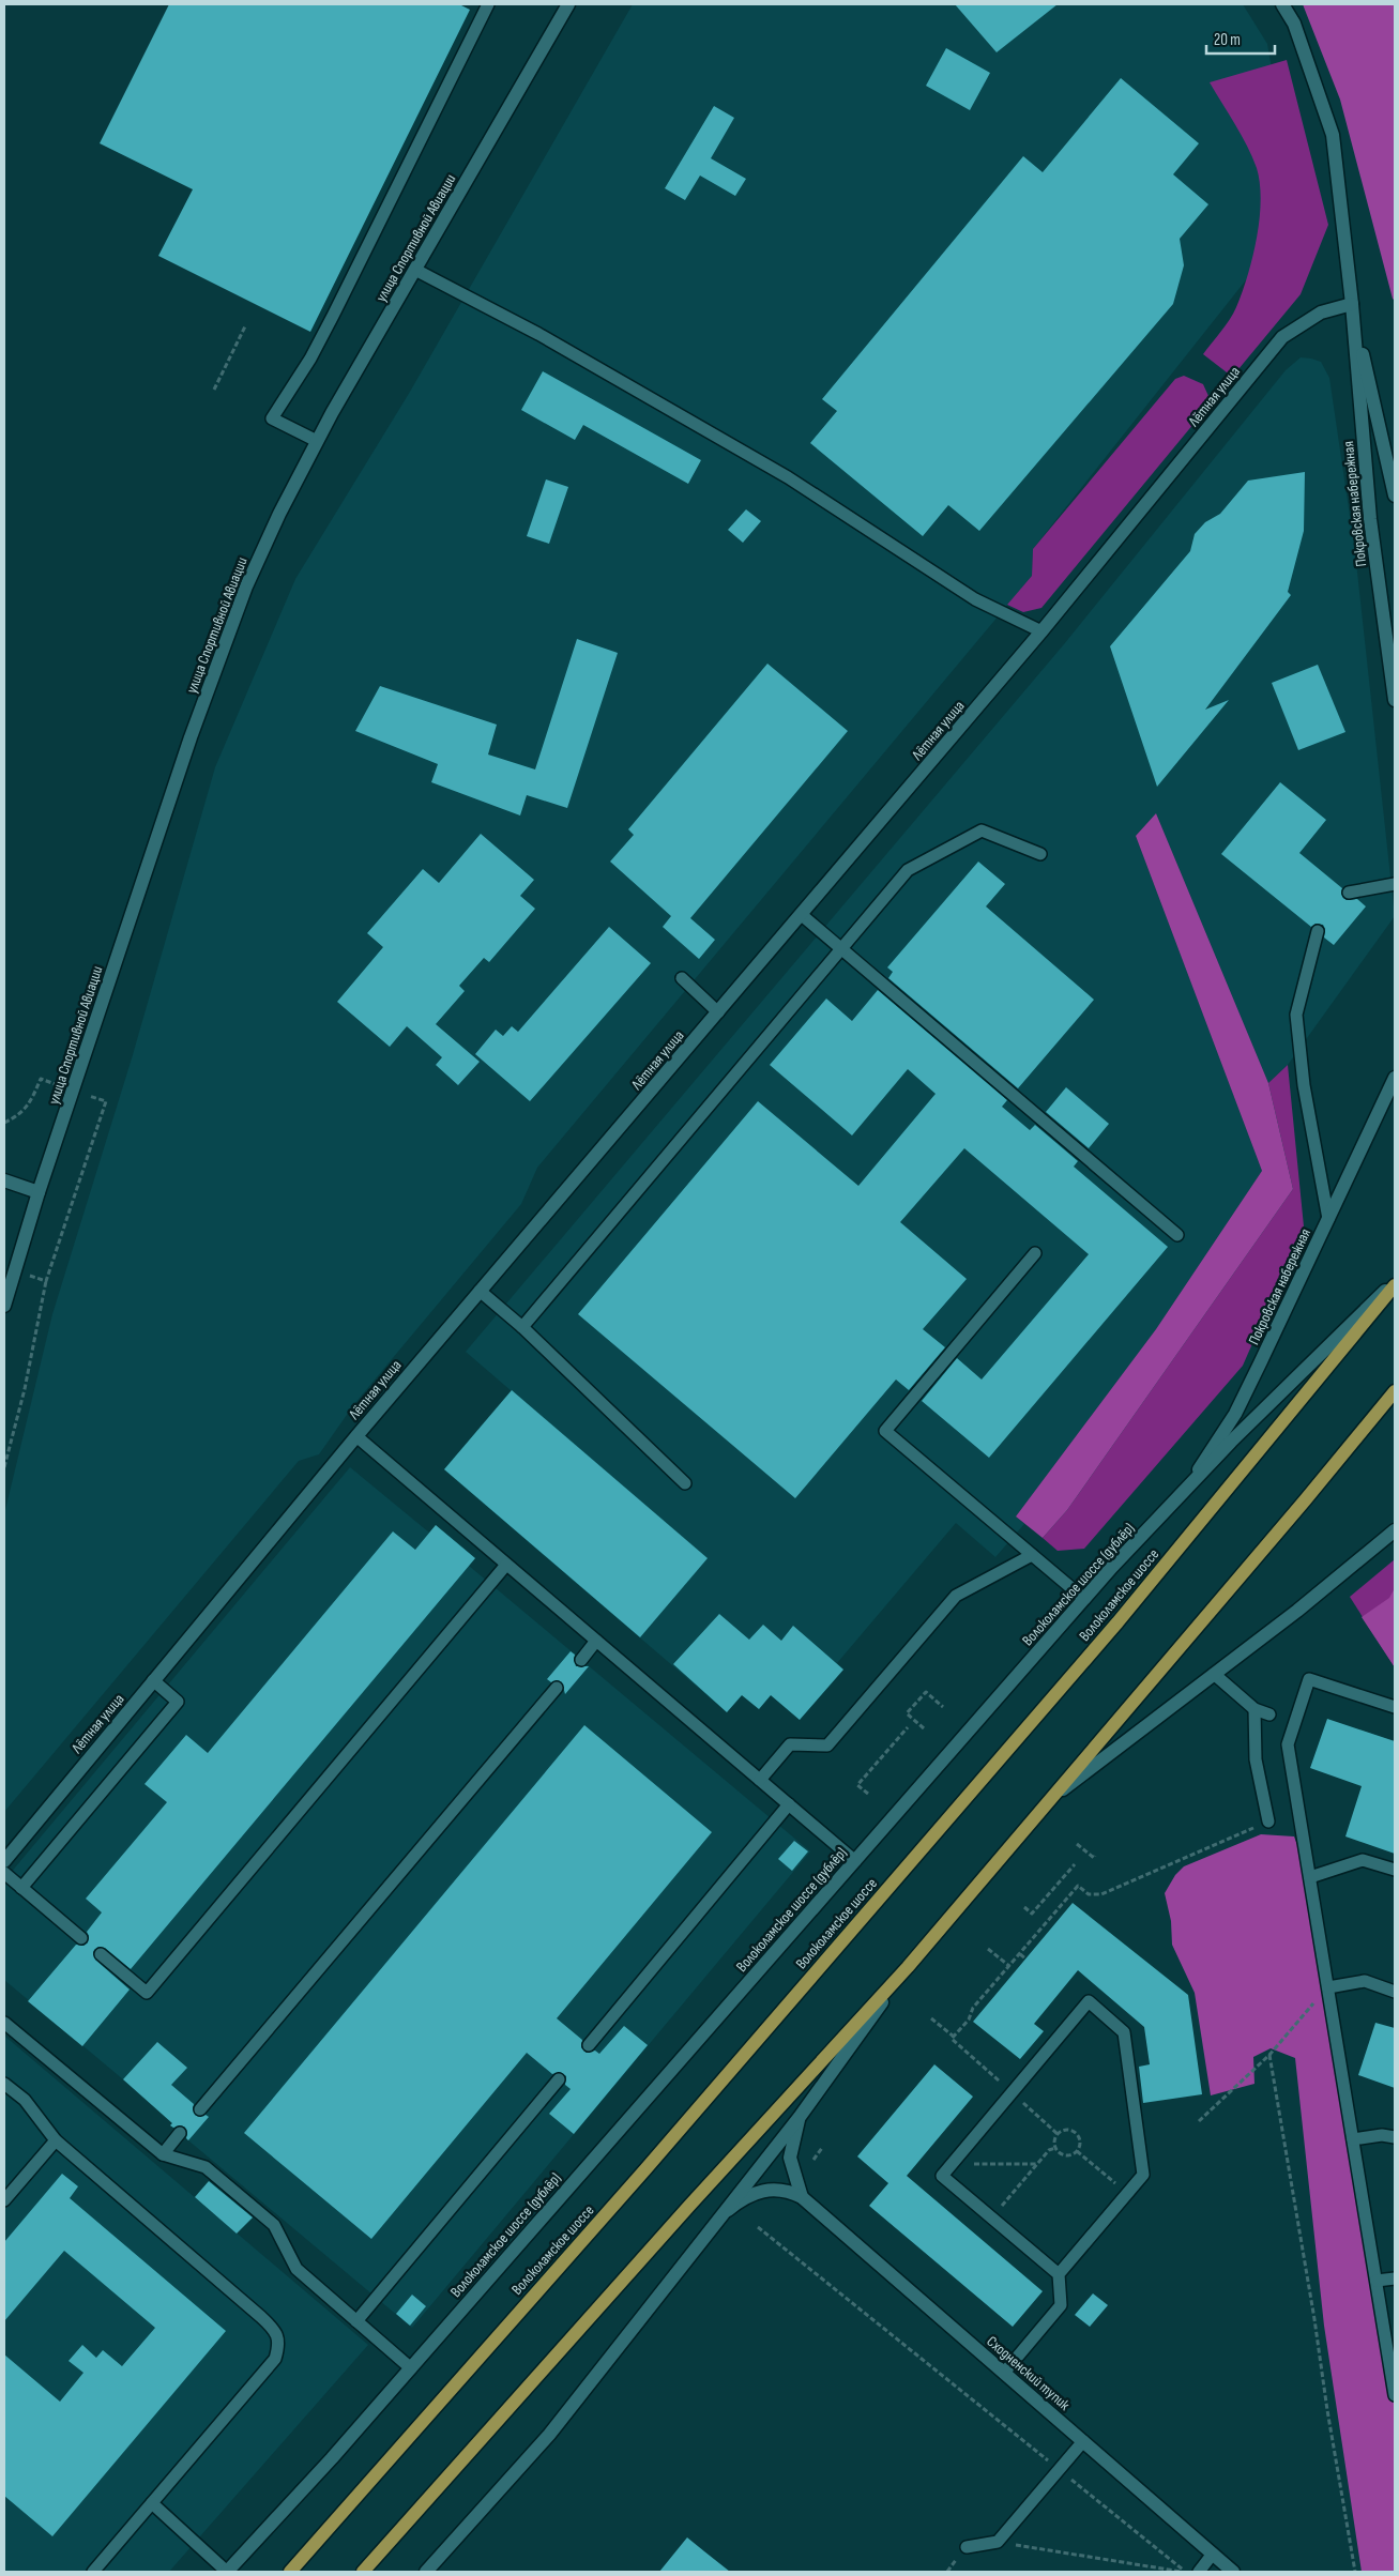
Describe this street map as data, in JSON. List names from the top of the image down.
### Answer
{
  "streets": {
    "main road": ["Волоколамское шоссе"],
    "street": [
      "улица Спортивной Авиации",
      "Лётная улица",
      "Покровская набережная",
      "Волоколамское шоссе (дублёр)",
      "Сходненский тупик"
    ]
  },
  "crossings": [
    ["Лётная улица", "Покровская набережная"],
    ["Покровская набережная", "Волоколамское шоссе (дублёр)"],
    ["Волоколамское шоссе (дублёр)", "Волоколамское шоссе"]
  ],
  "scale_bar": "20 m"
}
